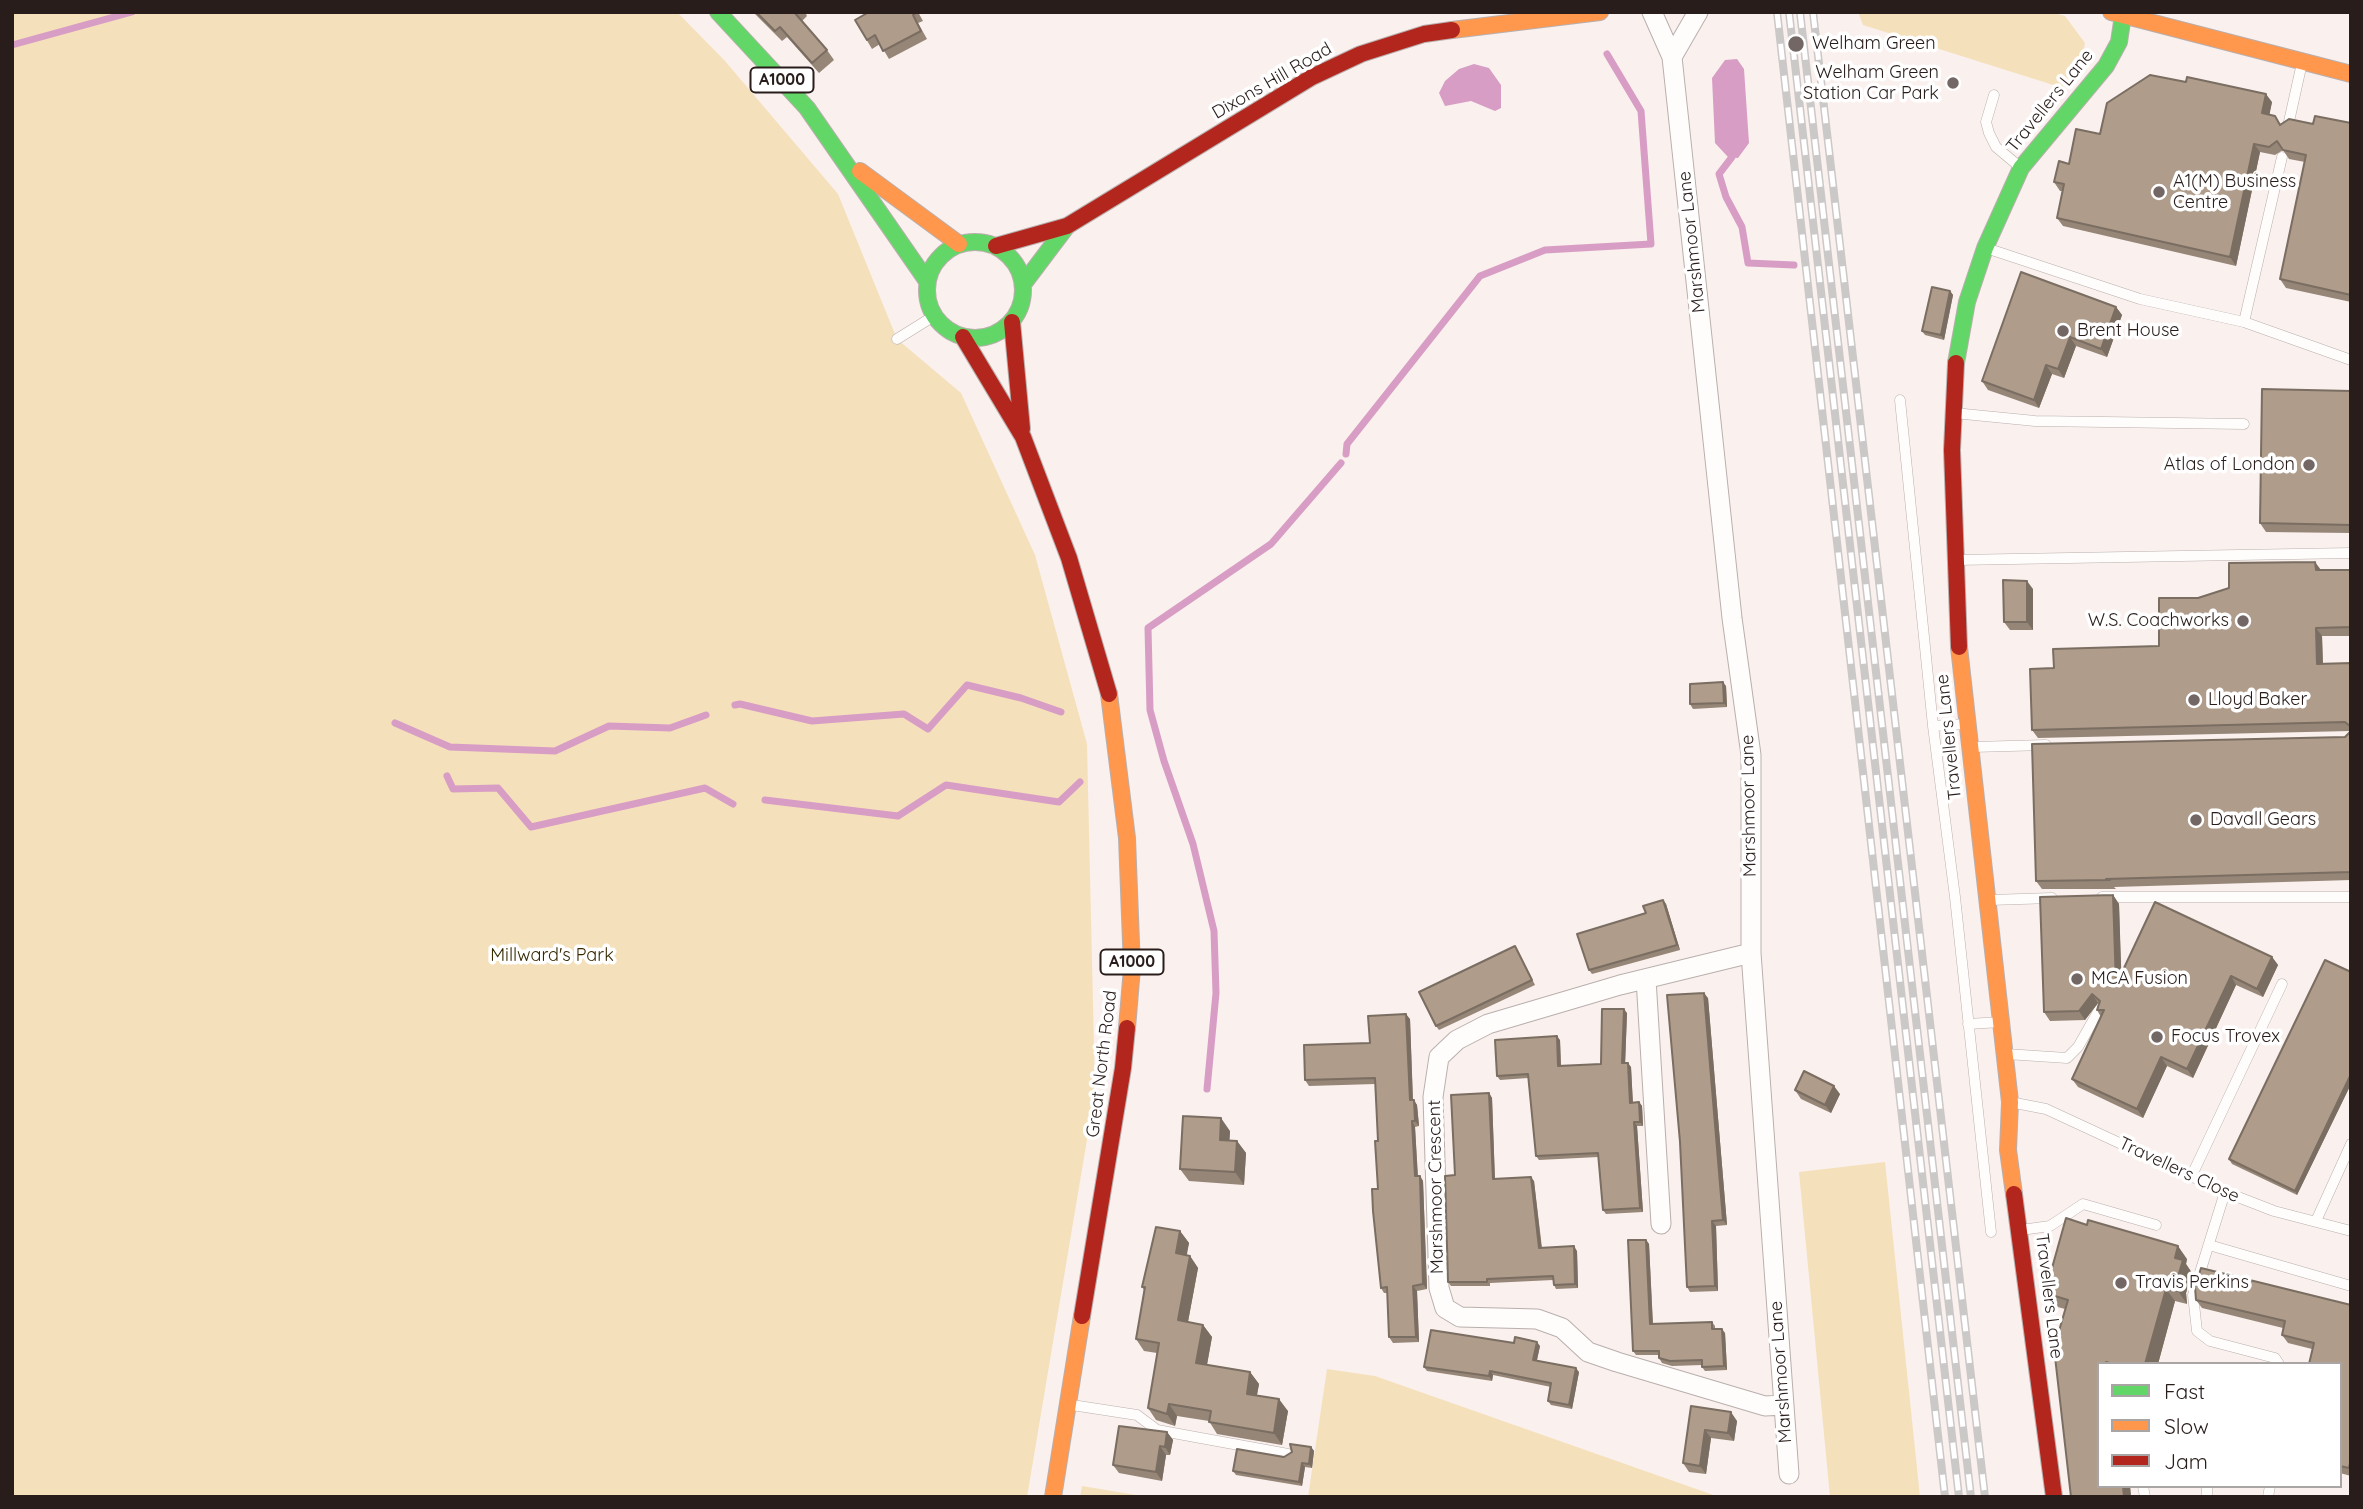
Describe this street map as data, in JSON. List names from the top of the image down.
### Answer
{
  "streets": {
    "street": [
      "A1000",
      "Dixons Hill Road",
      "Travellers Lane",
      "Marshmoor Lane",
      "Great North Road",
      "Marshmoor Crescent"
    ],
    "lane": ["Travellers Close"]
  },
  "crossings": [
    ["A1000", "Dixons Hill Road"],
    ["A1000", "Great North Road"],
    ["Dixons Hill Road", "Great North Road"],
    ["Travellers Lane", "Travellers Close"],
    ["Marshmoor Lane", "Marshmoor Crescent"]
  ],
  "parks": ["Millward's Park"],
  "places": [
    "Welham Green",
    "Welham Green Station Car Park",
    "A1(M) Business Centre",
    "Brent House",
    "Atlas of London",
    "W.S. Coachworks",
    "Lloyd Baker",
    "Davall Gears",
    "MCA Fusion",
    "Focus Trovex",
    "Travis Perkins"
  ],
  "legend": ["Fast", "Slow", "Jam"]
}
